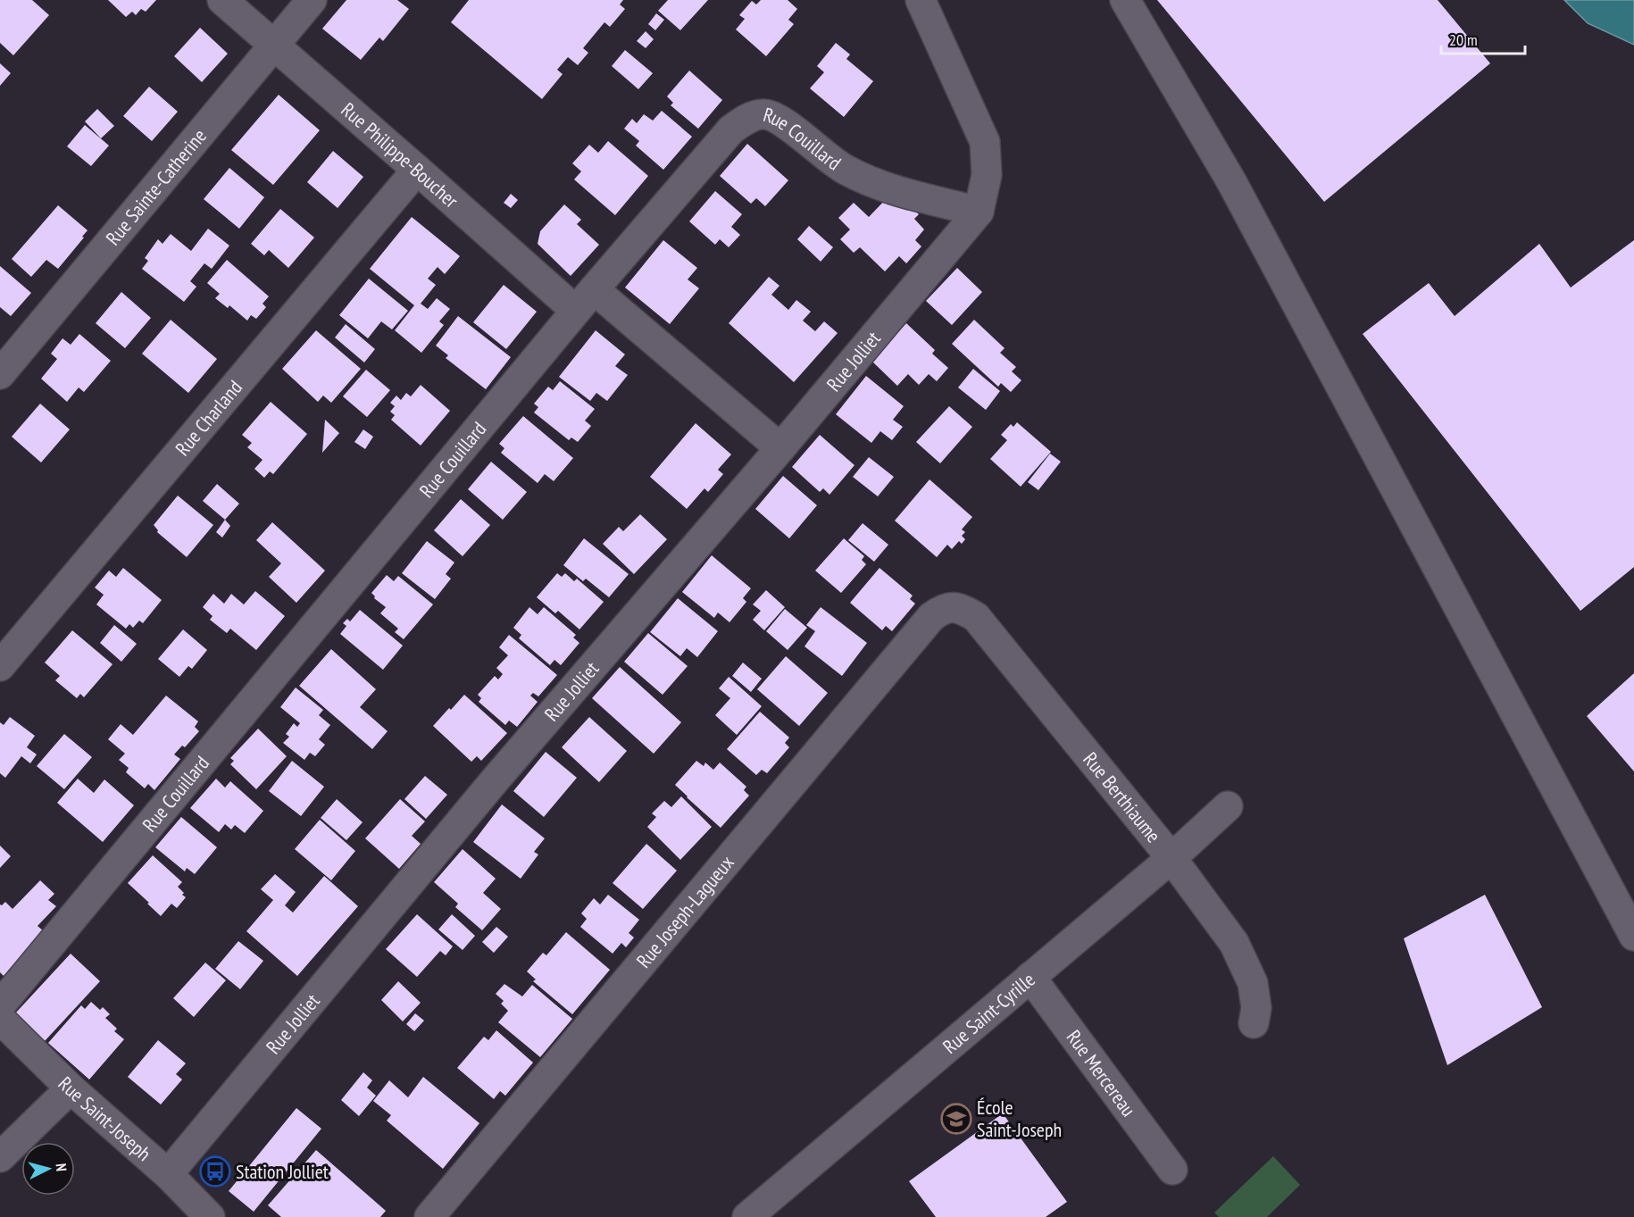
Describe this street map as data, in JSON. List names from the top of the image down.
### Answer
{
  "streets": {
    "street": [
      "Rue Couillard",
      "Rue Philippe-Boucher",
      "Rue Sainte-Catherine",
      "Rue Jolliet",
      "Rue Charland",
      "Rue Berthiaume",
      "Rue Joseph-Lagueux",
      "Rue Saint-Cyrille",
      "Rue Mercereau",
      "Rue Saint-Joseph"
    ]
  },
  "crossings": [
    ["Rue Couillard", "Rue Philippe-Boucher"],
    ["Rue Couillard", "Rue Jolliet"],
    ["Rue Philippe-Boucher", "Rue Sainte-Catherine"],
    ["Rue Philippe-Boucher", "Rue Jolliet"],
    ["Rue Philippe-Boucher", "Rue Charland"],
    ["Rue Jolliet", "Rue Saint-Joseph"],
    ["Rue Berthiaume", "Rue Joseph-Lagueux"],
    ["Rue Berthiaume", "Rue Saint-Cyrille"],
    ["Rue Saint-Cyrille", "Rue Mercereau"]
  ],
  "places": {
    "school or university": ["École Saint-Joseph"],
    "bus stop": ["Station Jolliet"]
  },
  "scale_bar": "20 m",
  "north": "right"
}
